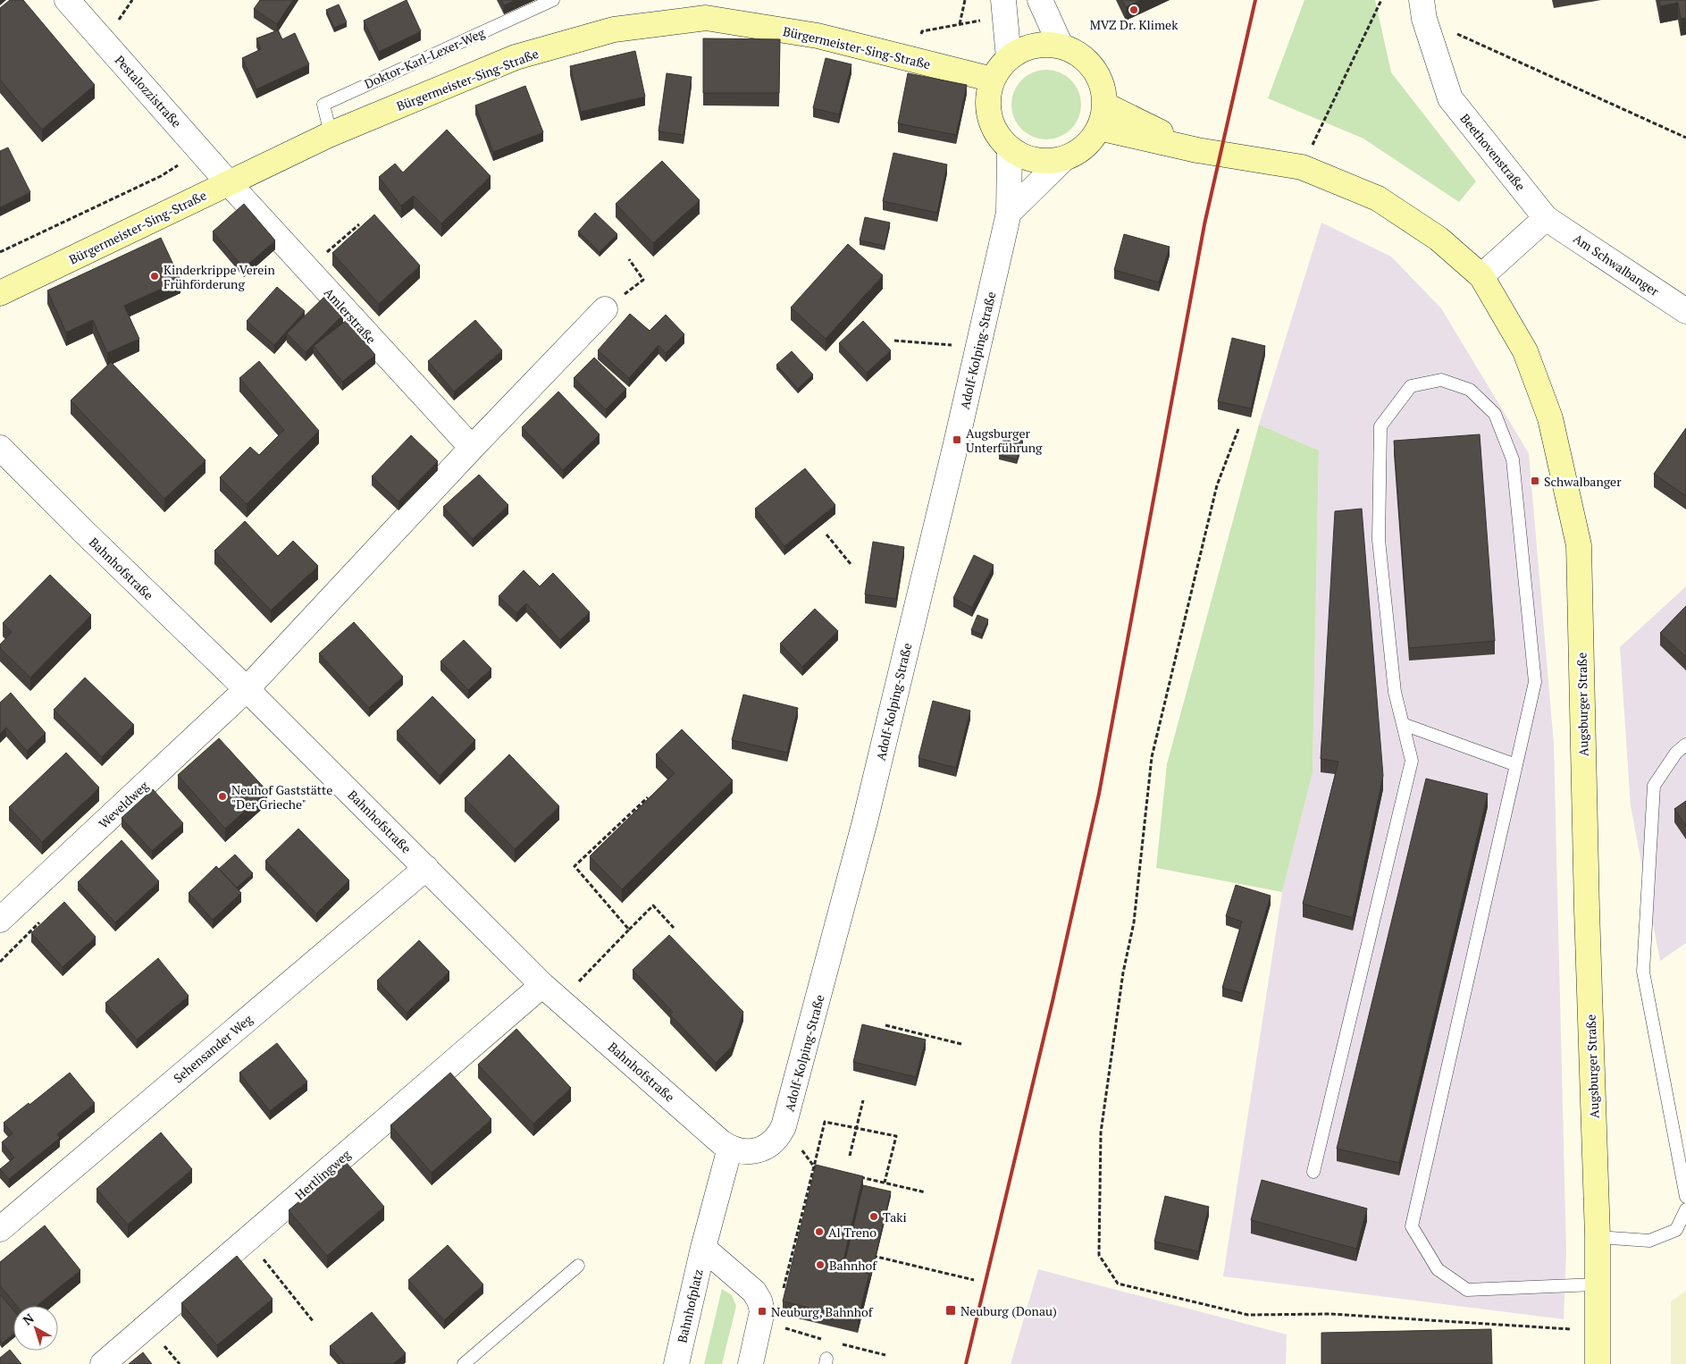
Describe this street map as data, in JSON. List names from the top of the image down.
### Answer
{
  "streets": {
    "main road": ["Bürgermeister-Sing-Straße", "Augsburger Straße"],
    "street": [
      "Pestalozzistraße",
      "Beethovenstraße",
      "Am Schwalbanger",
      "Amlerstraße",
      "Adolf-Kolping-Straße",
      "Bahnhofstraße",
      "Weveldweg",
      "Sehensander Weg",
      "Hertlingweg",
      "Bahnhofplatz"
    ],
    "lane": ["Doktor-Karl-Lexer-Weg"]
  },
  "crossings": [
    ["Bürgermeister-Sing-Straße", "Doktor-Karl-Lexer-Weg"],
    ["Bürgermeister-Sing-Straße", "Pestalozzistraße"],
    ["Bürgermeister-Sing-Straße", "Amlerstraße"],
    ["Bürgermeister-Sing-Straße", "Adolf-Kolping-Straße"],
    ["Pestalozzistraße", "Amlerstraße"],
    ["Beethovenstraße", "Am Schwalbanger"],
    ["Adolf-Kolping-Straße", "Bahnhofstraße"],
    ["Adolf-Kolping-Straße", "Bahnhofplatz"],
    ["Bahnhofstraße", "Weveldweg"],
    ["Bahnhofstraße", "Sehensander Weg"],
    ["Bahnhofstraße", "Hertlingweg"],
    ["Bahnhofstraße", "Bahnhofplatz"]
  ],
  "places": {
    "other": [
      "MVZ Dr. Klimek",
      "Kinderkrippe Verein Frühförderung",
      "Neuhof Gaststätte \"Der Grieche\"",
      "Taki",
      "Al Treno",
      "Bahnhof"
    ],
    "transit": [
      "Augsburger Unterführung",
      "Schwalbanger",
      "Neuburg (Donau)",
      "Neuburg, Bahnhof"
    ]
  },
  "north": "top left"
}
